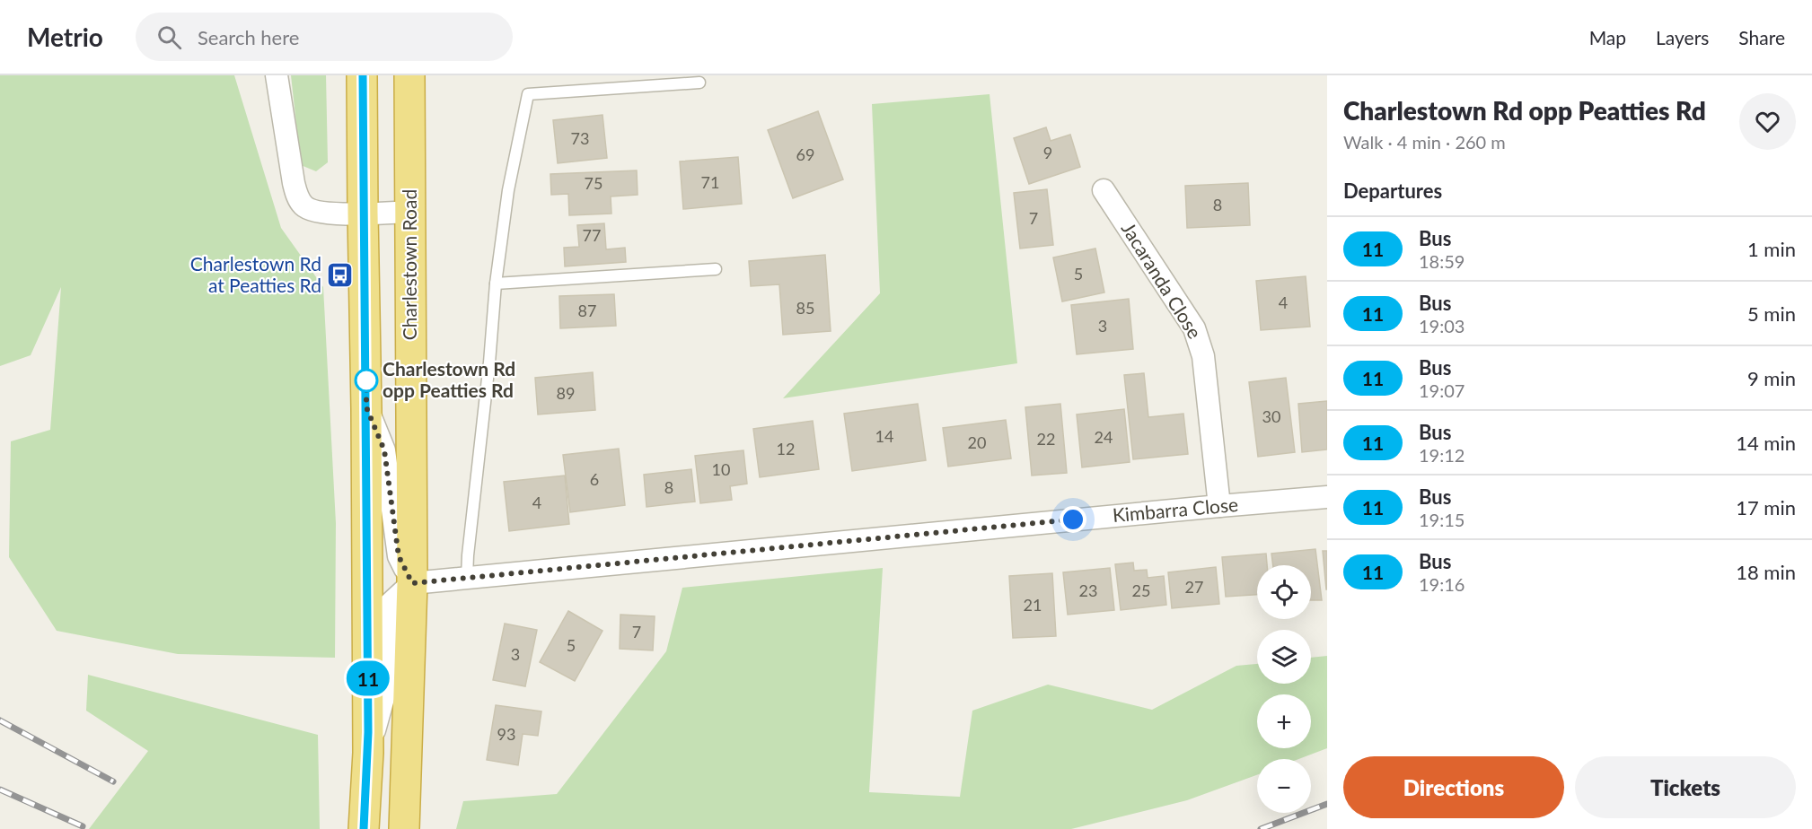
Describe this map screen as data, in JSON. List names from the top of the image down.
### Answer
{
  "streets": {
    "highway": ["Charlestown Road"],
    "street": ["Jacaranda Close", "Kimbarra Close"]
  },
  "crossings": [
    ["Charlestown Road", "Kimbarra Close"],
    ["Jacaranda Close", "Kimbarra Close"]
  ],
  "places": {
    "bus stop": ["Charlestown Rd at Peatties Rd"],
    "other": ["Charlestown Rd opp Peatties Rd"]
  },
  "lines": ["bus line 11"],
  "house_numbers": [
    "73",
    "9",
    "69",
    "71",
    "75",
    "8",
    "7",
    "77",
    "5",
    "4",
    "85",
    "87",
    "3",
    "89",
    "30",
    "14",
    "24",
    "22",
    "20",
    "12",
    "10",
    "6",
    "8",
    "4",
    "27",
    "23",
    "25",
    "21",
    "7",
    "5",
    "3",
    "93"
  ],
  "page": {
    "header": "Metrio",
    "search": "Search here",
    "nav": ["Map", "Layers", "Share"],
    "on_map": "11",
    "heading": [
      ["Charlestown Rd opp Peatties Rd", "Walk · 4 min · 260 m"],
      "Departures"
    ],
    "list": [
      {
        "mark": "11",
        "name": "Bus",
        "note": "18:59",
        "value": "1 min"
      },
      {
        "mark": "11",
        "name": "Bus",
        "note": "19:03",
        "value": "5 min"
      },
      {
        "mark": "11",
        "name": "Bus",
        "note": "19:07",
        "value": "9 min"
      },
      {
        "mark": "11",
        "name": "Bus",
        "note": "19:12",
        "value": "14 min"
      },
      {
        "mark": "11",
        "name": "Bus",
        "note": "19:15",
        "value": "17 min"
      },
      {
        "mark": "11",
        "name": "Bus",
        "note": "19:16",
        "value": "18 min"
      }
    ],
    "map_buttons": ["+", "−"],
    "buttons": ["Directions", "Tickets"]
  }
}
